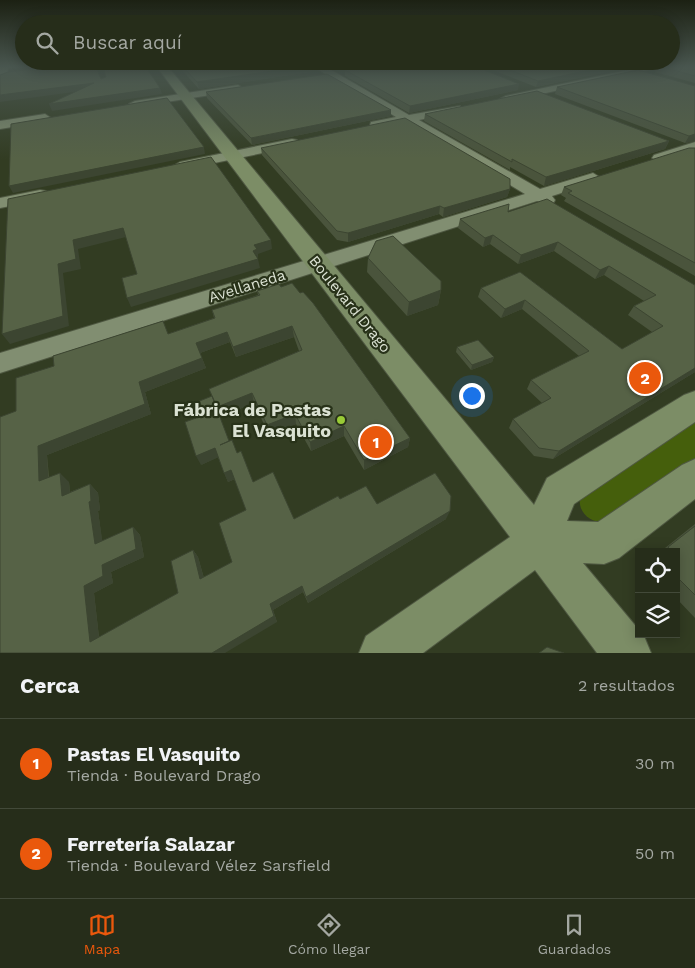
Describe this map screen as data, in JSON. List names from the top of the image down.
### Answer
{
  "streets": {
    "main road": ["Boulevard Drago"],
    "street": ["Avellaneda"]
  },
  "crossings": [
    ["Avellaneda", "Boulevard Drago"]
  ],
  "places": ["Fábrica de Pastas El Vasquito"],
  "page": {
    "search": "Buscar aquí",
    "pins": ["2", "1"],
    "heading": ["Cerca", "2 resultados"],
    "list": [
      {
        "mark": "1",
        "name": "Pastas El Vasquito",
        "note": "Tienda · Boulevard Drago",
        "value": "30 m"
      },
      {
        "mark": "2",
        "name": "Ferretería Salazar",
        "note": "Tienda · Boulevard Vélez Sarsfield",
        "value": "50 m"
      }
    ],
    "nav": ["Mapa", "Cómo llegar", "Guardados"]
  }
}
